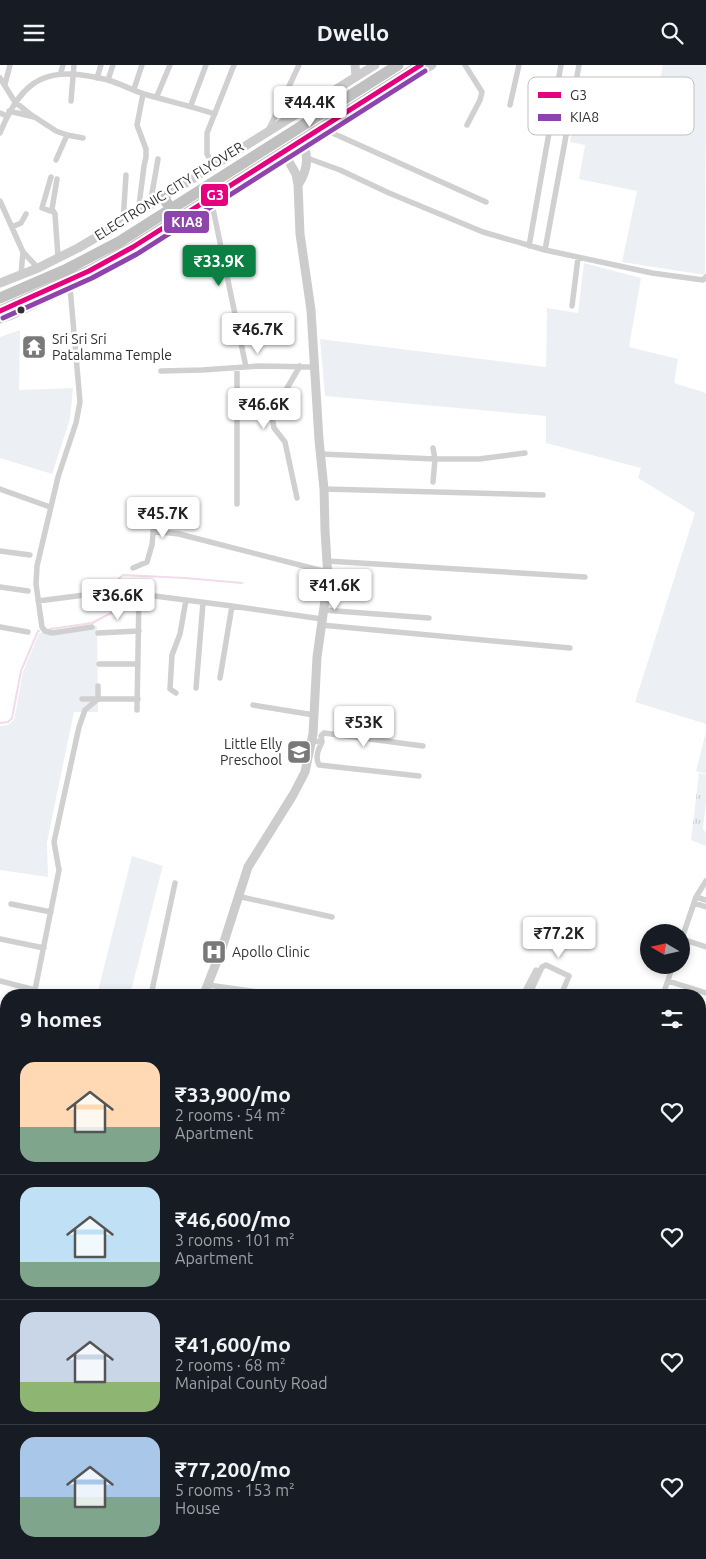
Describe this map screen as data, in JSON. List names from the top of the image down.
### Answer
{
  "streets": {
    "highway": ["ELECTRONIC CITY FLYOVER"]
  },
  "places": {
    "temple": ["Sri Sri Sri Patalamma Temple"],
    "school or university": ["Little Elly Preschool"],
    "hospital": ["Apollo Clinic"]
  },
  "lines": ["transit line G3", "transit line KIA8"],
  "legend": ["G3", "KIA8"],
  "north": "left",
  "page": {
    "header": "Dwello",
    "price": [
      "₹44.4K",
      "₹33.9K",
      "₹46.7K",
      "₹46.6K",
      "₹45.7K",
      "₹41.6K",
      "₹36.6K",
      "₹53K",
      "₹77.2K"
    ],
    "heading": "9 homes",
    "list": [
      {
        "name": "₹33,900/mo",
        "note": "2 rooms · 54 m² · Apartment"
      },
      {
        "name": "₹46,600/mo",
        "note": "3 rooms · 101 m² · Apartment"
      },
      {
        "name": "₹41,600/mo",
        "note": "2 rooms · 68 m² · Manipal County Road"
      },
      {
        "name": "₹77,200/mo",
        "note": "5 rooms · 153 m² · House"
      }
    ]
  }
}
